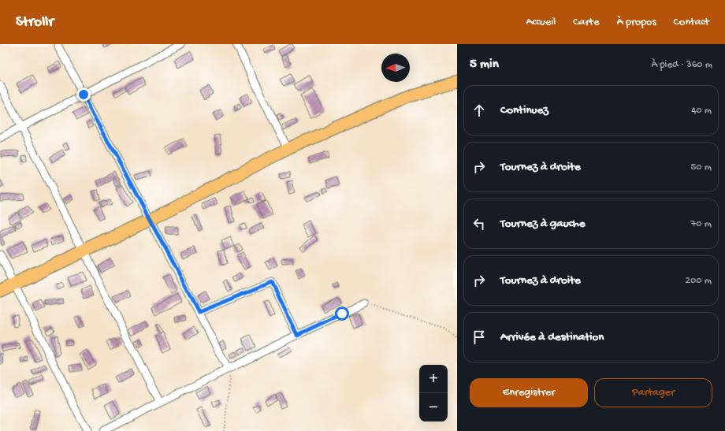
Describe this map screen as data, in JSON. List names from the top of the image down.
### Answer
{
  "north": "left",
  "page": {
    "header": "Strollr",
    "nav": [
      "Accueil",
      "Carte",
      "À propos",
      "Contact"
    ],
    "heading": ["5 min", "À pied · 360 m"],
    "list": [
      ["Continuez", "40 m"],
      ["Tournez à droite", "50 m"],
      ["Tournez à gauche", "70 m"],
      ["Tournez à droite", "200 m"],
      "Arrivée à destination"
    ],
    "map_buttons": ["+", "−"],
    "buttons": ["Enregistrer", "Partager"]
  }
}
